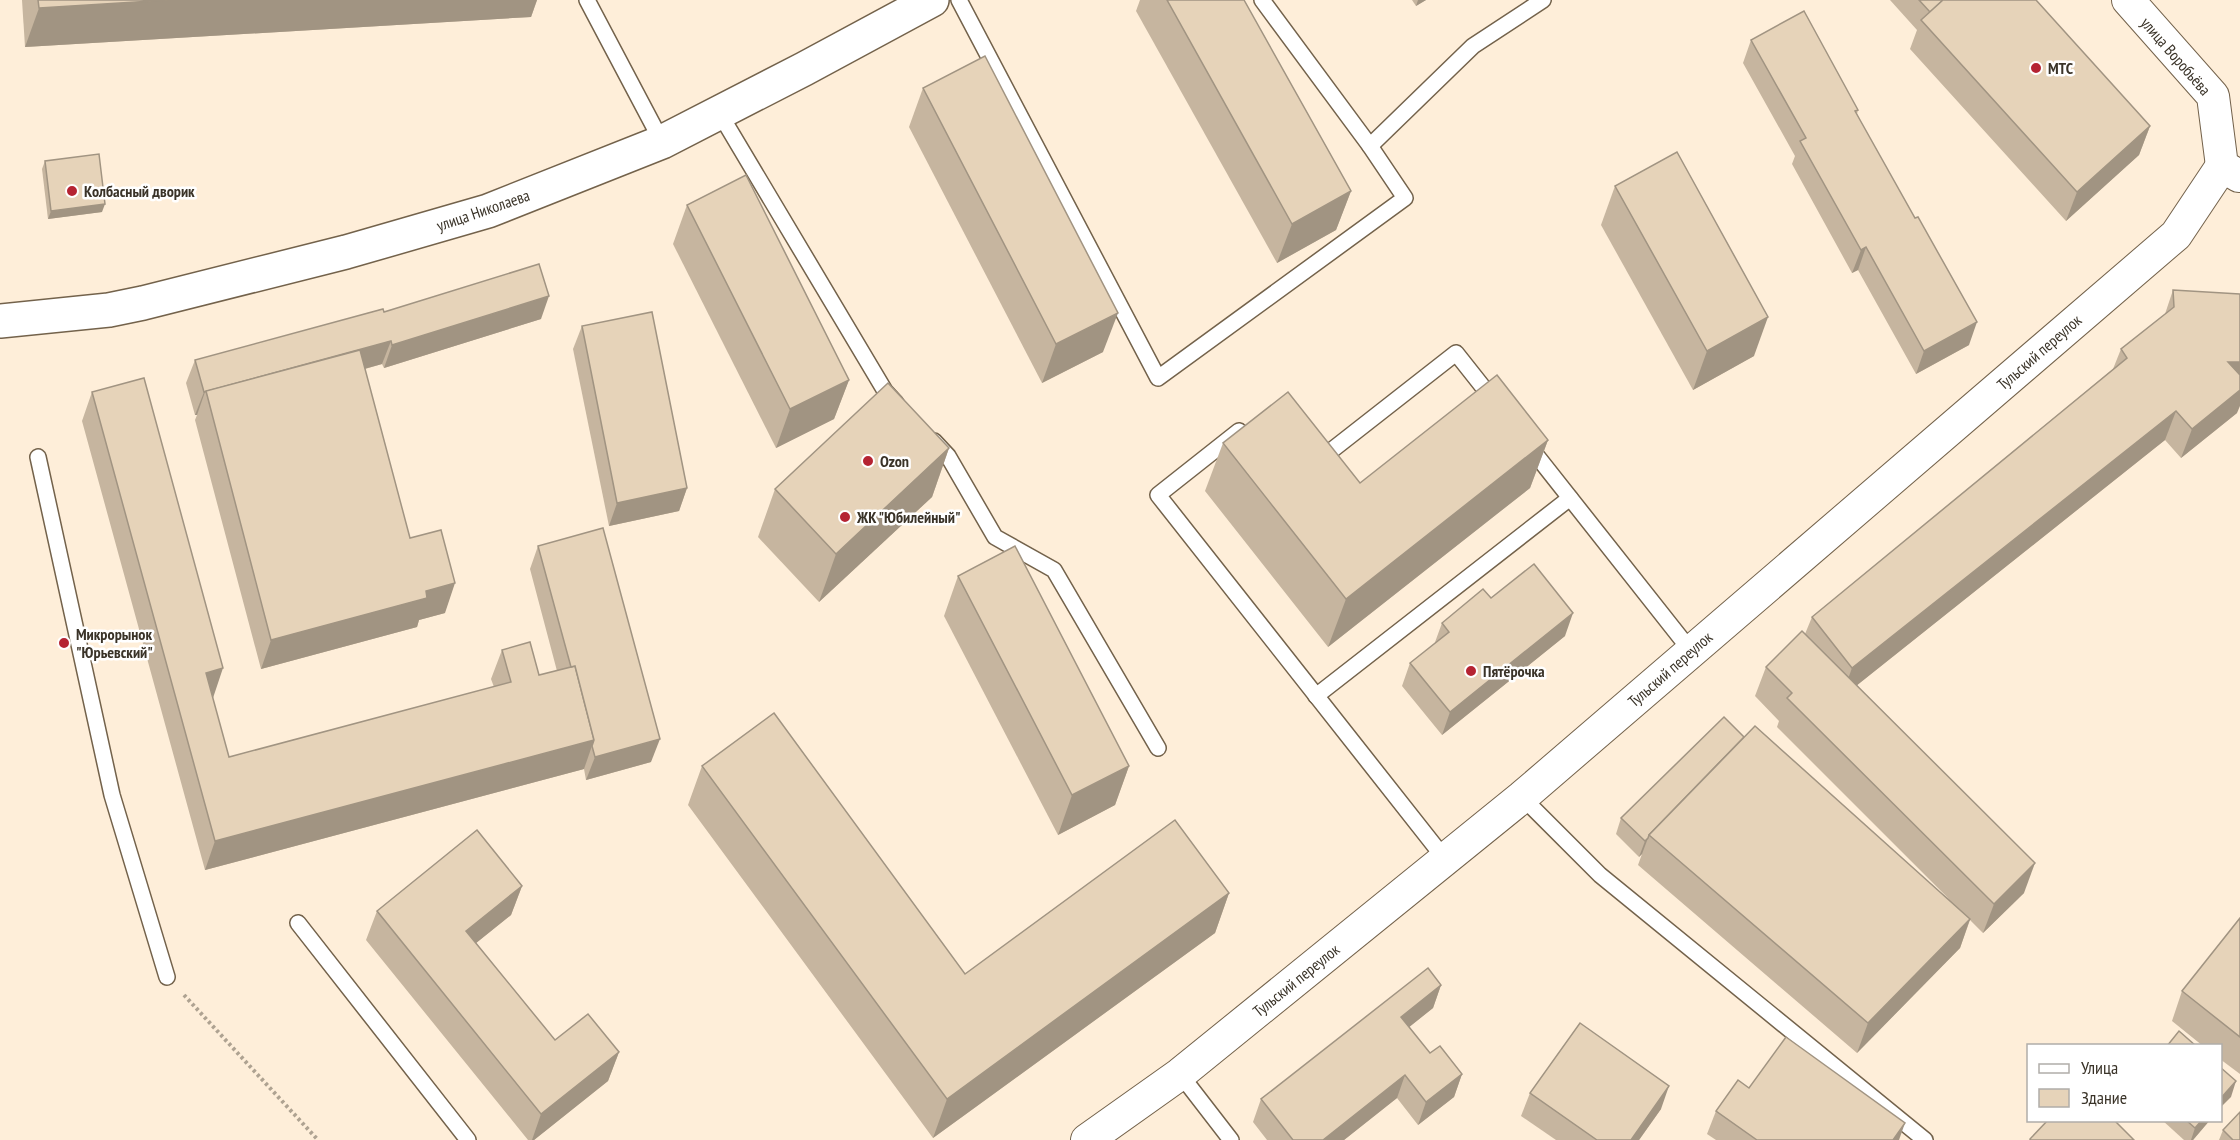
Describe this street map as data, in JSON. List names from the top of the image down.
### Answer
{
  "streets": {
    "main road": ["улица Николаева"],
    "street": ["улица Воробьёва", "Тульский переулок"]
  },
  "crossings": [
    ["улица Воробьёва", "Тульский переулок"]
  ],
  "places": [
    "МТС",
    "Колбасный дворик",
    "Ozon",
    "ЖК \"Юбилейный\"",
    "Микрорынок \"Юрьевский\"",
    "Пятёрочка"
  ],
  "legend": ["Улица", "Здание"]
}
